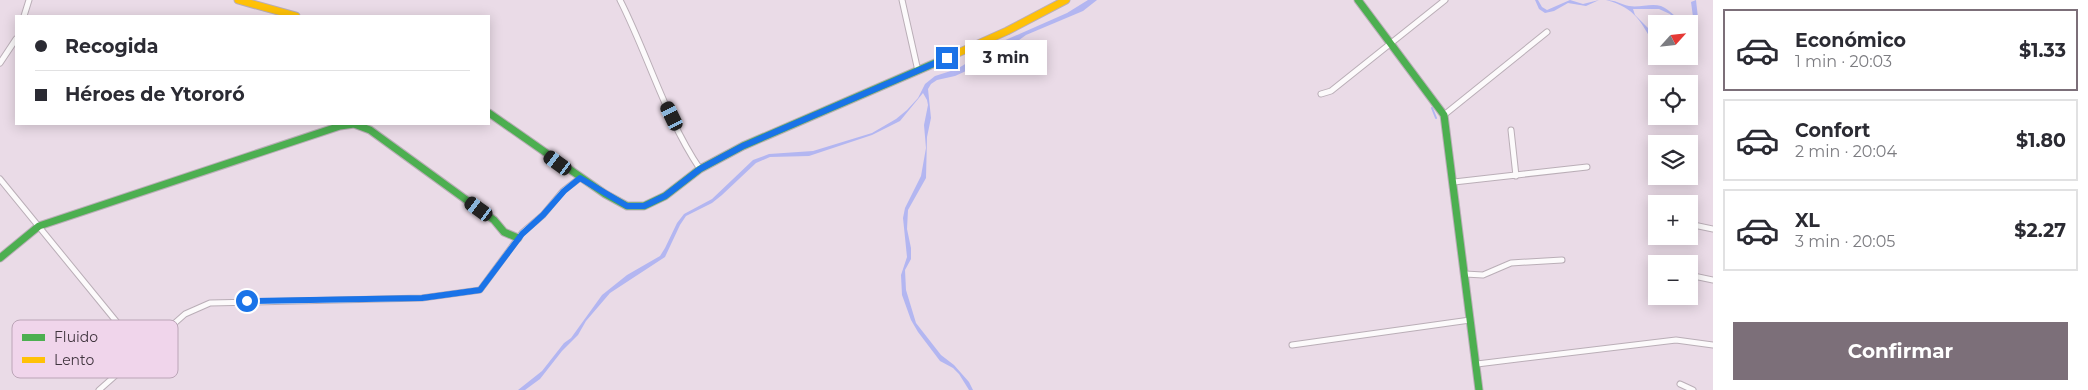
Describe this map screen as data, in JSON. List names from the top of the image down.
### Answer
{
  "legend": ["Fluido", "Lento"],
  "north": "top right",
  "page": {
    "list": [
      {
        "name": "Económico",
        "note": "1 min · 20:03",
        "value": "$1.33"
      },
      {
        "name": "Confort",
        "note": "2 min · 20:04",
        "value": "$1.80"
      },
      {
        "name": "XL",
        "note": "3 min · 20:05",
        "value": "$2.27"
      }
    ],
    "map_buttons": ["+", "−"],
    "banner": ["Recogida", "Héroes de Ytororó"],
    "bubble": "3 min",
    "buttons": "Confirmar"
  }
}
